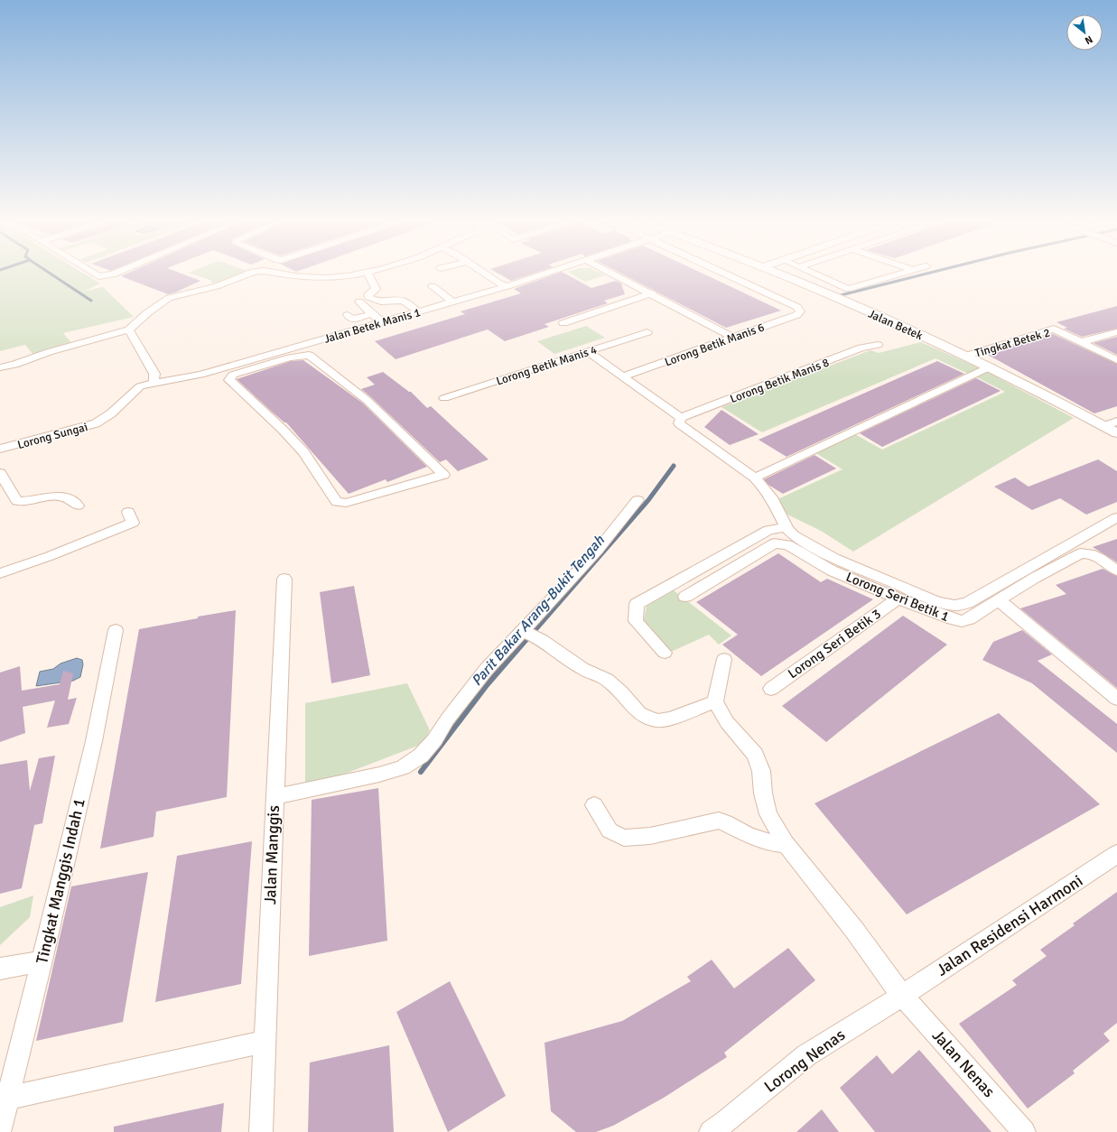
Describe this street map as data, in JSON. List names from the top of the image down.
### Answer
{
  "streets": {
    "street": [
      "Jalan Betek",
      "Jalan Betek Manis 1",
      "Tingkat Betek 2",
      "Lorong Betik Manis 6",
      "Lorong Betik Manis 4",
      "Lorong Betik Manis 8",
      "Lorong Sungai",
      "Lorong Seri Betik 1",
      "Lorong Seri Betik 3",
      "Jalan Manggis",
      "Tingkat Manggis Indah 1",
      "Jalan Residensi Harmoni",
      "Lorong Nenas",
      "Jalan Nenas"
    ]
  },
  "crossings": [
    ["Jalan Betek", "Tingkat Betek 2"],
    ["Jalan Betek Manis 1", "Lorong Sungai"],
    ["Lorong Seri Betik 1", "Lorong Seri Betik 3"],
    ["Jalan Residensi Harmoni", "Lorong Nenas"],
    ["Jalan Residensi Harmoni", "Jalan Nenas"],
    ["Lorong Nenas", "Jalan Nenas"]
  ],
  "water": ["Parit Bakar Arang-Bukit Tengah"],
  "north": "bottom right"
}
